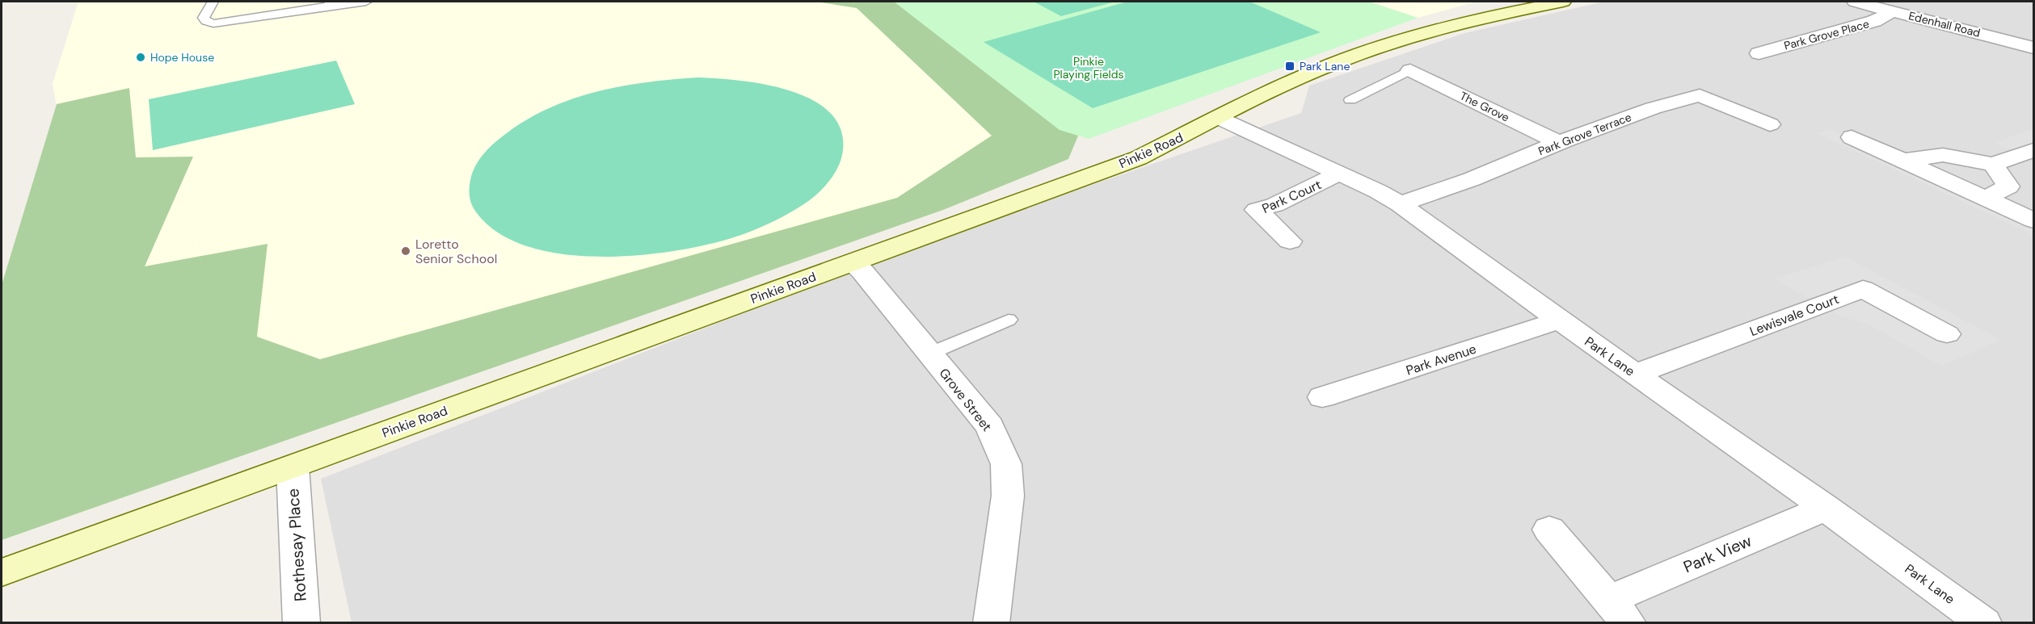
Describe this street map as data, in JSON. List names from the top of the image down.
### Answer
{
  "streets": {
    "main road": ["Pinkie Road"],
    "street": [
      "Edenhall Road",
      "Park Grove Place",
      "The Grove",
      "Park Grove Terrace",
      "Park Court",
      "Lewisvale Court",
      "Park Lane",
      "Park Avenue",
      "Grove Street",
      "Rothesay Place",
      "Park View"
    ]
  },
  "crossings": [
    ["Edenhall Road", "Park Grove Place"],
    ["The Grove", "Park Grove Terrace"],
    ["Park Grove Terrace", "Park Lane"],
    ["Pinkie Road", "Park Lane"],
    ["Pinkie Road", "Grove Street"],
    ["Pinkie Road", "Rothesay Place"],
    ["Park Court", "Park Lane"],
    ["Lewisvale Court", "Park Lane"],
    ["Park Lane", "Park Avenue"],
    ["Park Lane", "Park View"]
  ],
  "parks": ["Pinkie Playing Fields"],
  "places": {
    "other": ["Hope House", "Loretto Senior School"],
    "transit": ["Park Lane"]
  }
}
